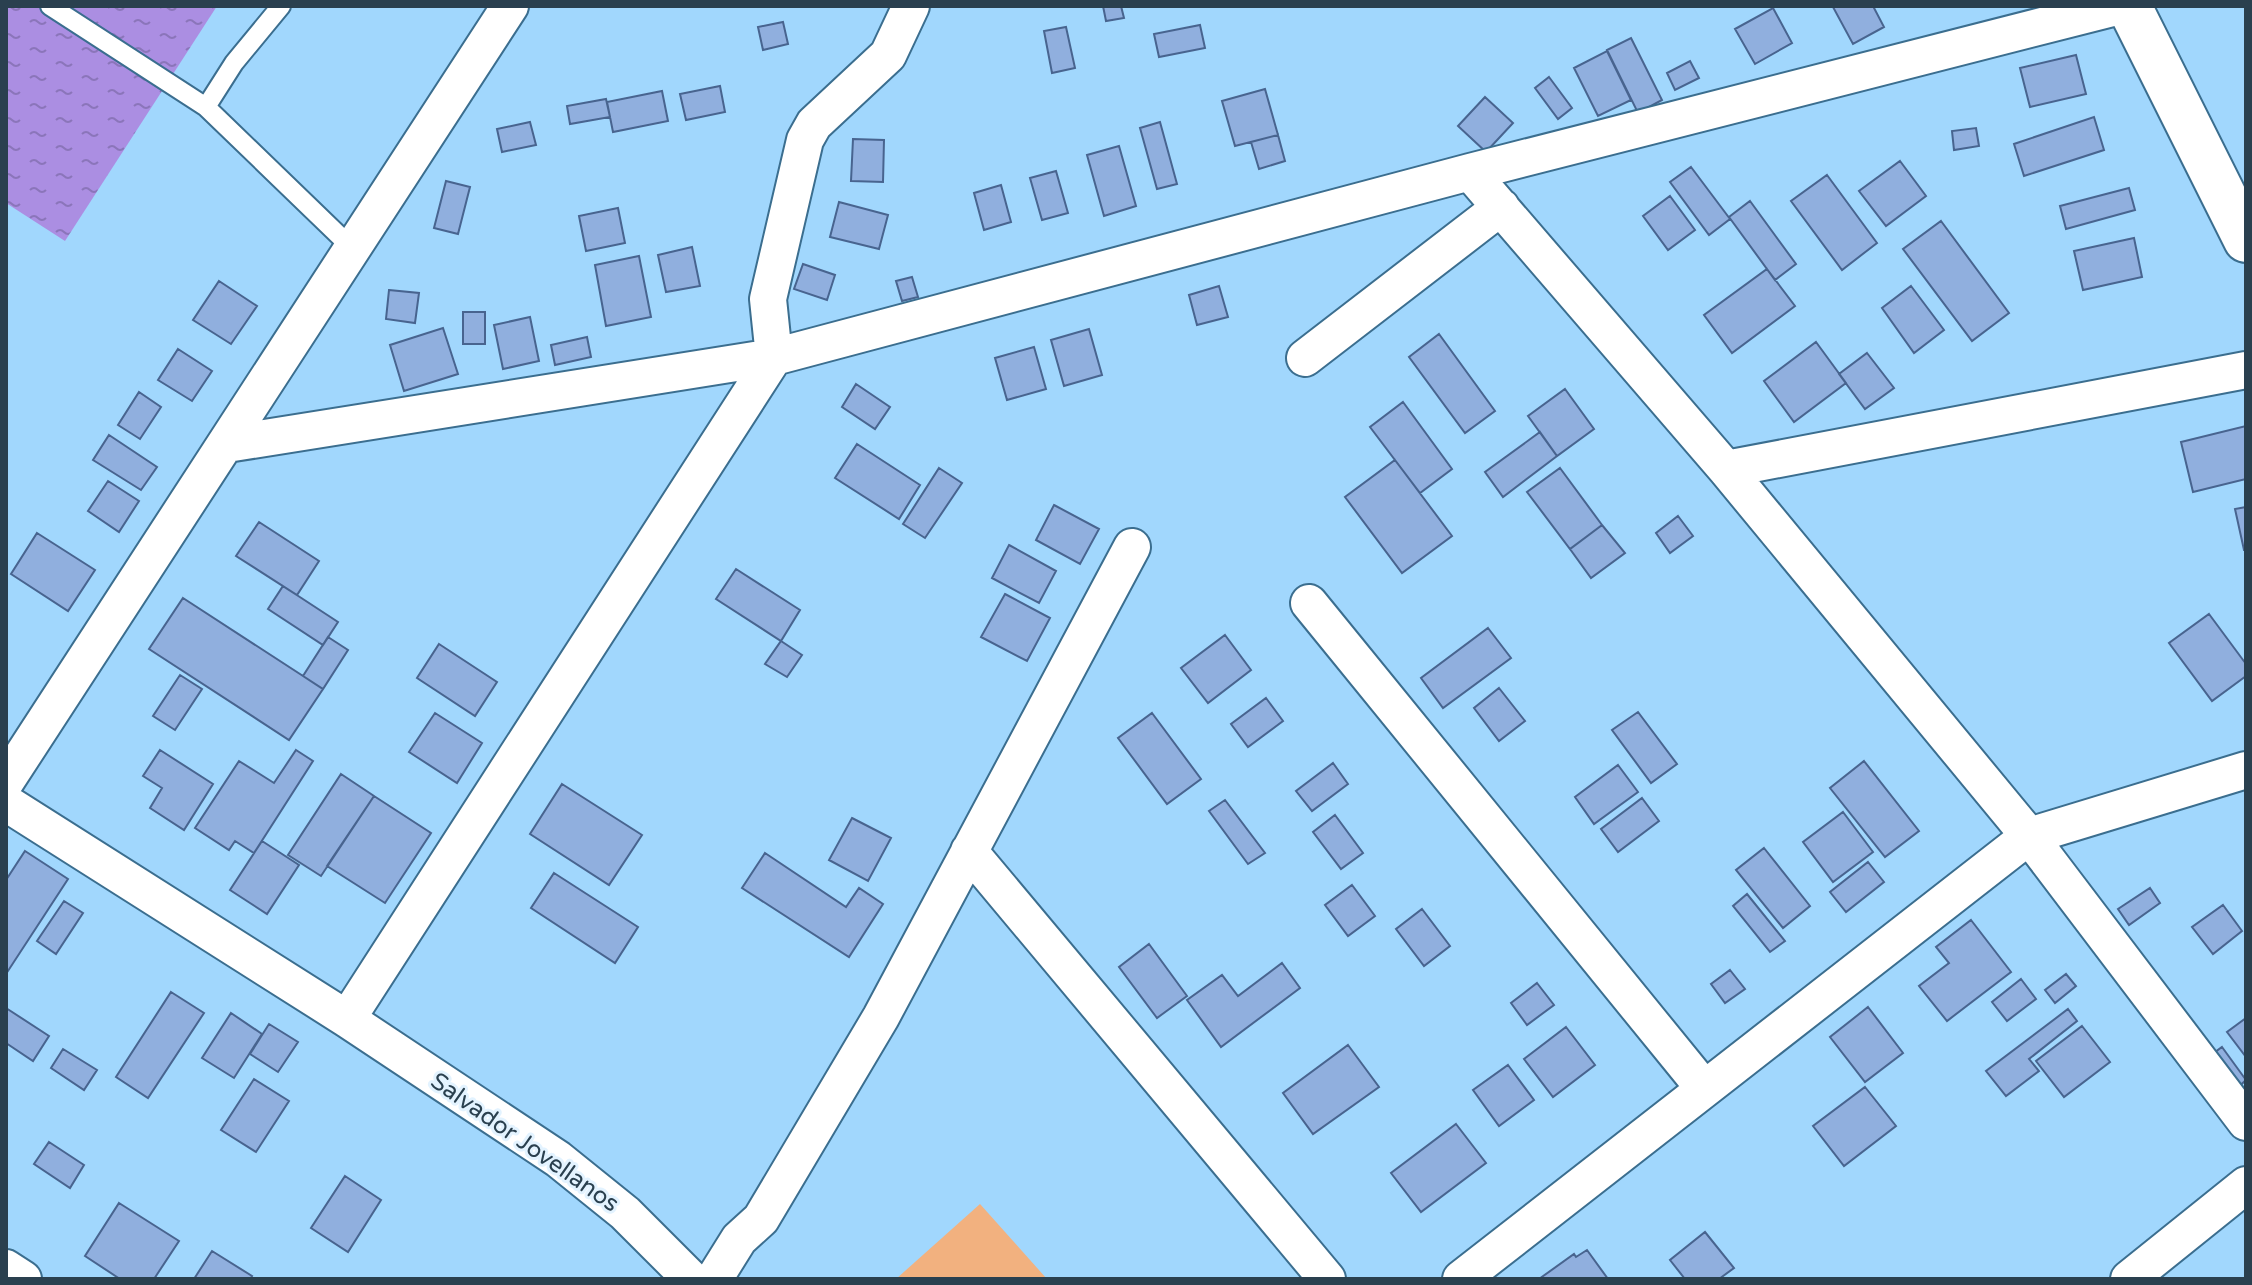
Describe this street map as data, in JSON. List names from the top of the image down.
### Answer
{
  "streets": {
    "street": ["Salvador Jovellanos"]
  }
}
